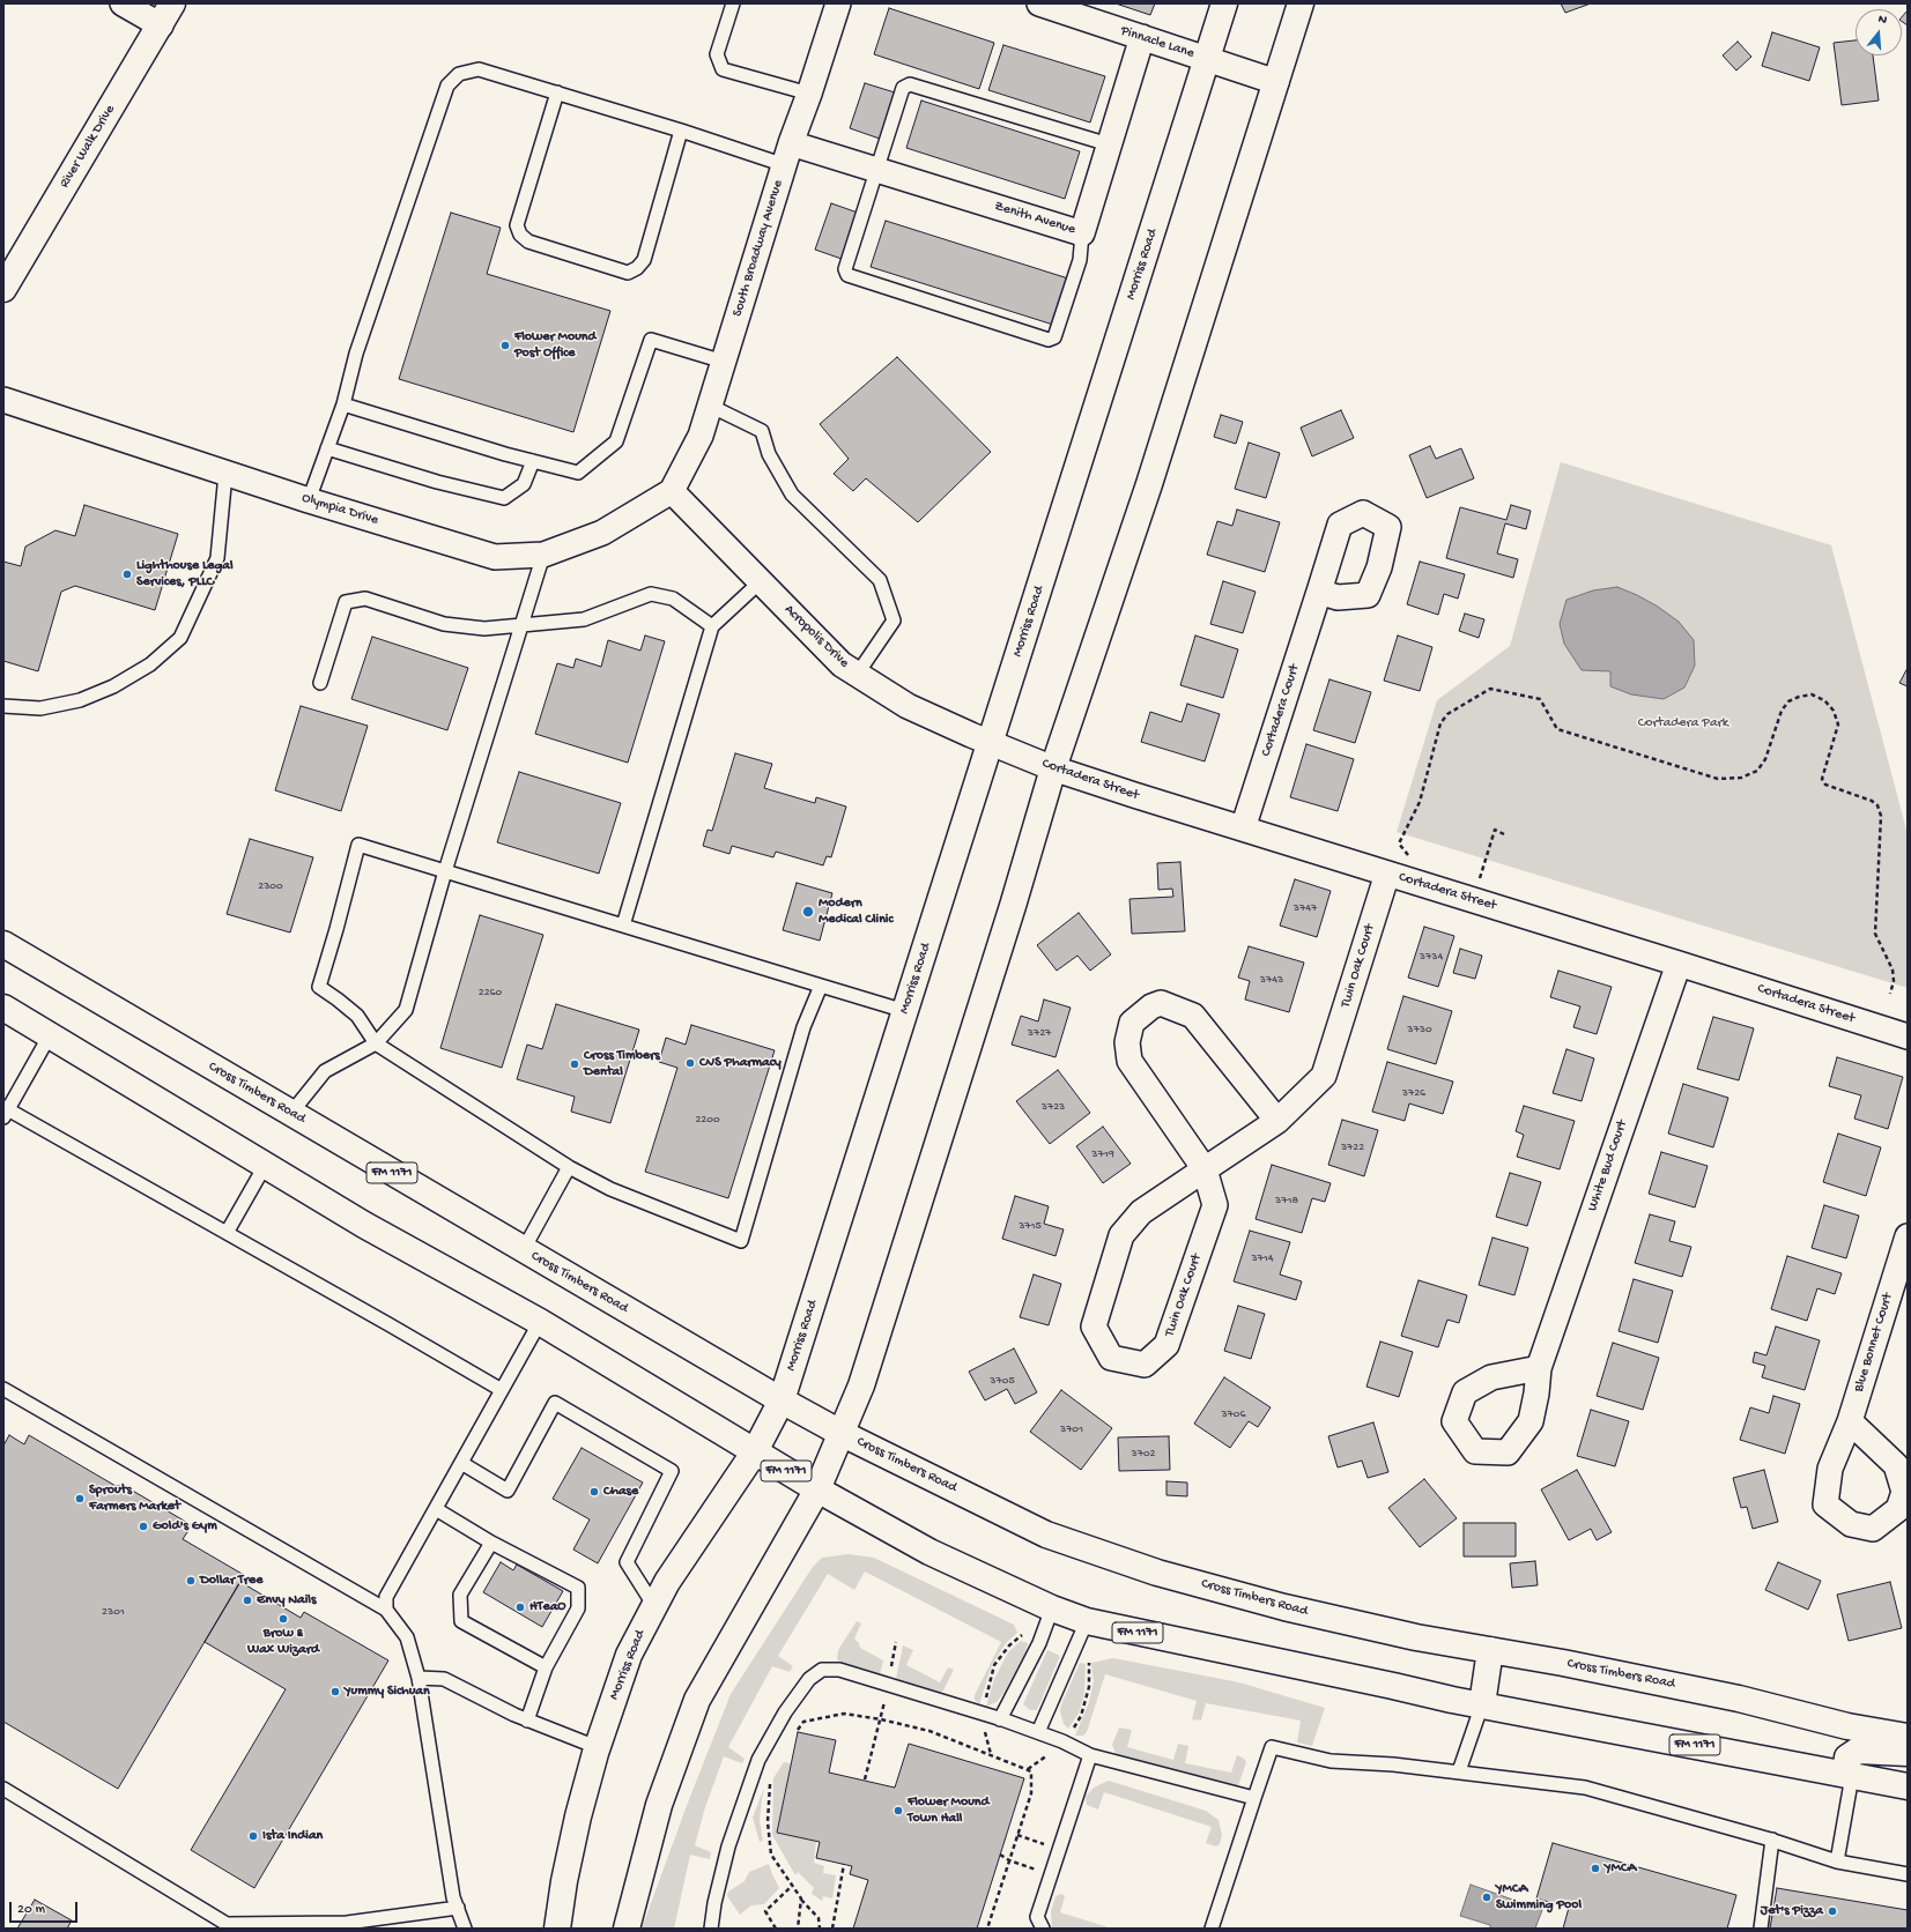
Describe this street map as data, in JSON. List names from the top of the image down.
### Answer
{
  "streets": {
    "main road": [
      "River Walk Drive",
      "Morriss Road",
      "Cross Timbers Road",
      "FM 1171"
    ],
    "street": [
      "Pinnacle Lane",
      "Zenith Avenue",
      "South Broadway Avenue",
      "Olympia Drive",
      "Acropolis Drive",
      "Cortadera Court",
      "Cortadera Street",
      "Twin Oak Court",
      "White Bud Court",
      "Blue Bonnet Court"
    ]
  },
  "crossings": [
    ["Pinnacle Lane", "Zenith Avenue"],
    ["Pinnacle Lane", "Morriss Road"],
    ["Zenith Avenue", "South Broadway Avenue"],
    ["South Broadway Avenue", "Olympia Drive"],
    ["South Broadway Avenue", "Acropolis Drive"],
    ["Morriss Road", "Acropolis Drive"],
    ["Morriss Road", "Cortadera Street"],
    ["Morriss Road", "Cross Timbers Road"],
    ["Morriss Road", "FM 1171"],
    ["Olympia Drive", "Acropolis Drive"],
    ["Acropolis Drive", "Cortadera Street"],
    ["Cortadera Court", "Cortadera Street"],
    ["Cortadera Street", "Twin Oak Court"],
    ["Cortadera Street", "White Bud Court"]
  ],
  "parks": ["Cortadera Park"],
  "places": [
    "Flower Mound Post Office",
    "Lighthouse Legal Services, PLLC",
    "Modern Medical Clinic",
    "CVS Pharmacy",
    "Cross Timbers Dental",
    "Chase",
    "Sprouts Farmers Market",
    "Gold's Gym",
    "Dollar Tree",
    "Envy Nails",
    "HTeaO",
    "Brow & Wax Wizard",
    "Yummy Sichuan",
    "Flower Mound Town Hall",
    "Ista Indian",
    "YMCA",
    "YMCA Swimming Pool",
    "Jet's Pizza"
  ],
  "house_numbers": [
    "2300",
    "3747",
    "3734",
    "3743",
    "2260",
    "3730",
    "3727",
    "3726",
    "3723",
    "2200",
    "3722",
    "3719",
    "3718",
    "3715",
    "3714",
    "3705",
    "3706",
    "3701",
    "3702",
    "2301"
  ],
  "scale_bar": "20 m",
  "north": "top"
}
